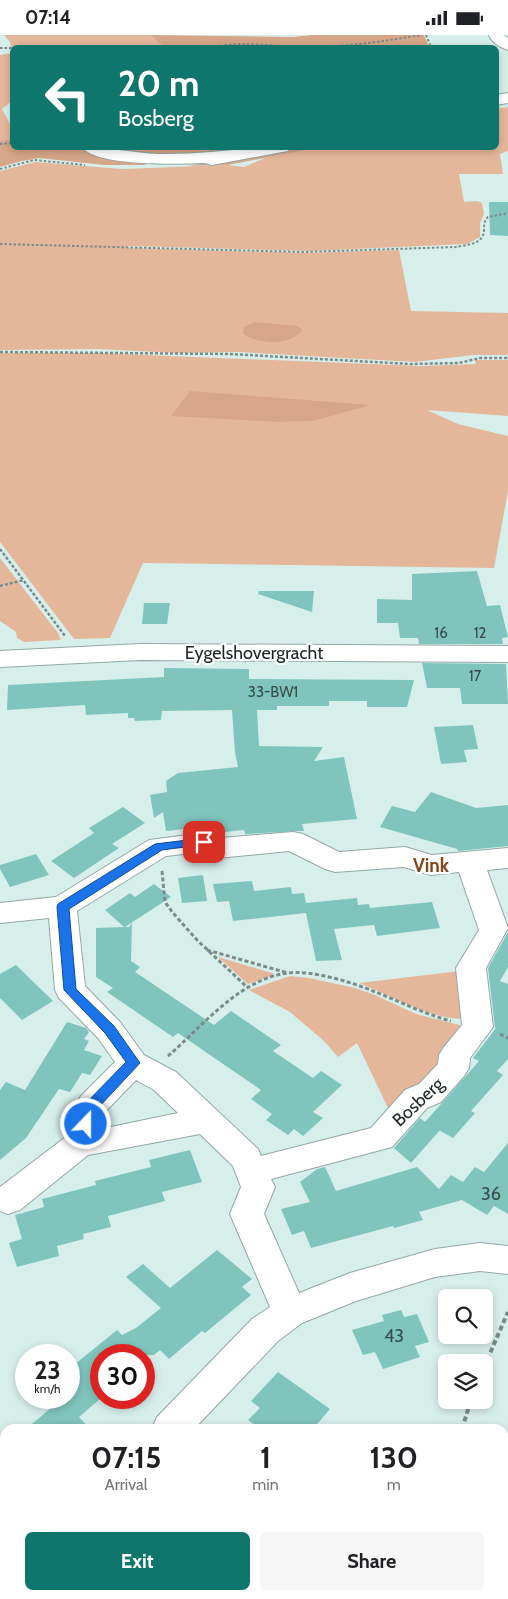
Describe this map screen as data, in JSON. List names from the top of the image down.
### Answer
{
  "streets": {
    "street": ["Eygelshovergracht", "Bosberg"]
  },
  "districts": ["Vink"],
  "house_numbers": [
    "16",
    "12",
    "17",
    "33-BW1",
    "36",
    "43"
  ],
  "page": {
    "status": "07:14",
    "turn": ["20 m", "Bosberg"],
    "speed": "23 km/h",
    "limit": "30",
    "eta": [
      "07:15",
      "Arrival",
      "1",
      "min",
      "130",
      "m"
    ],
    "buttons": ["Exit", "Share"]
  }
}
